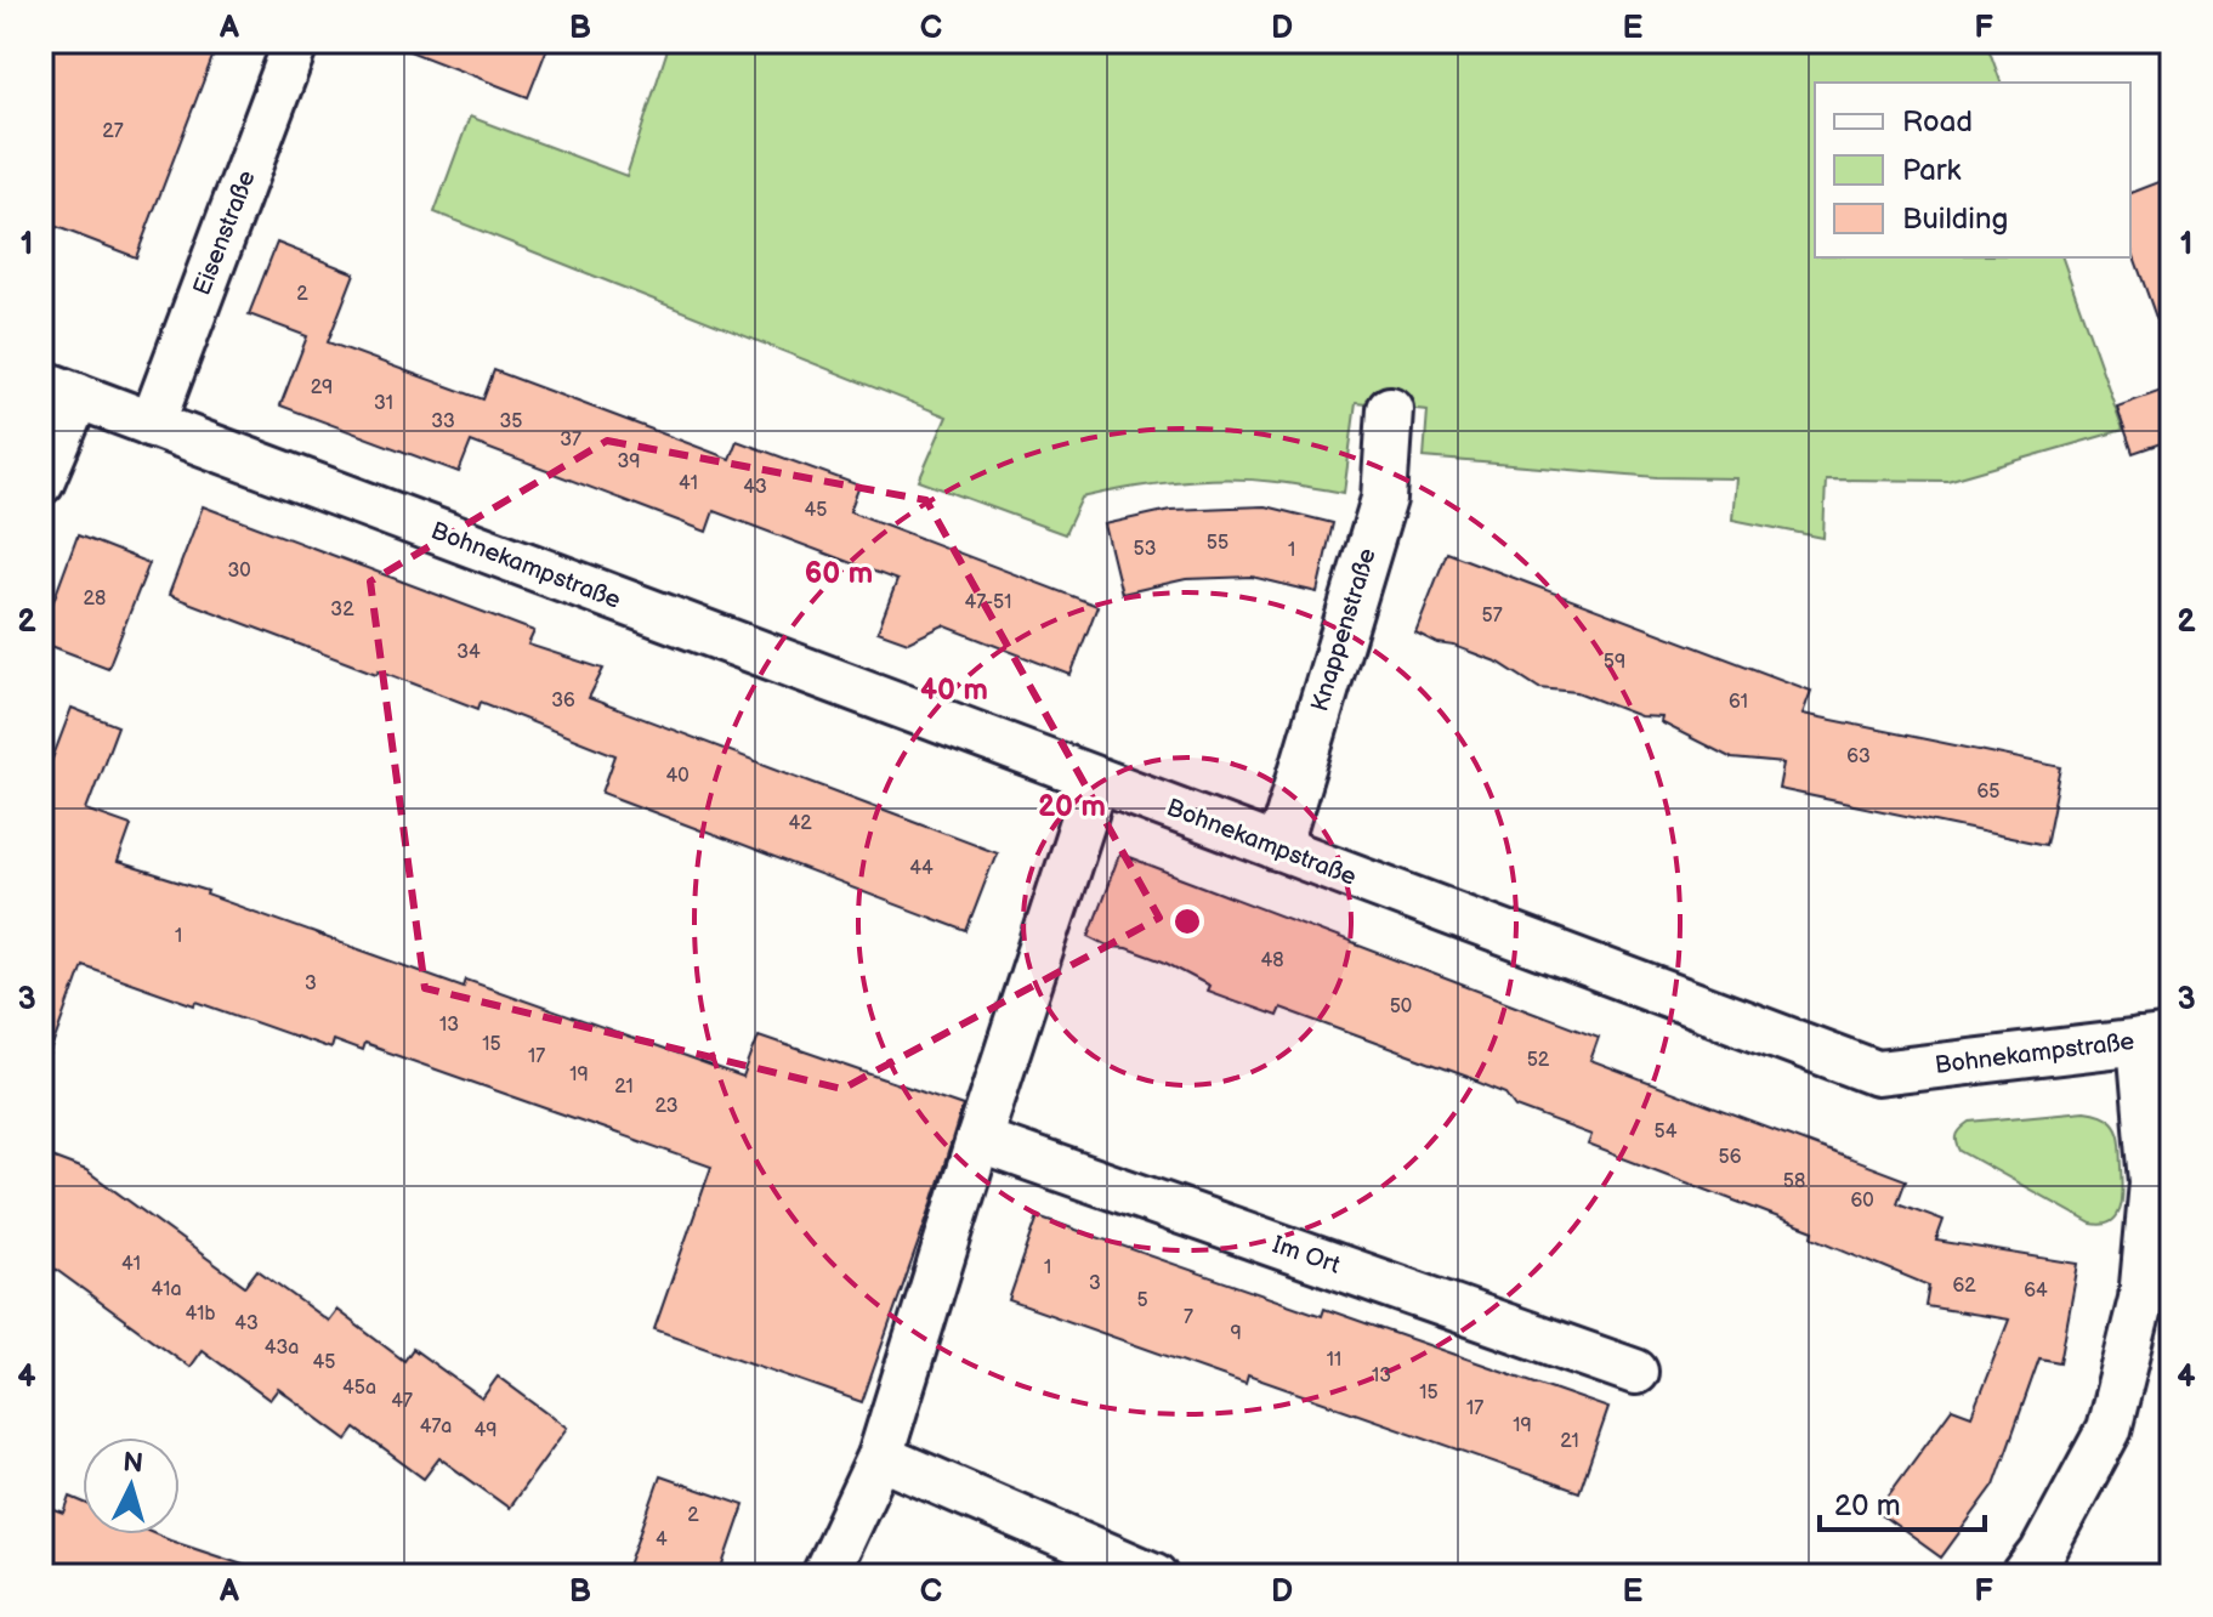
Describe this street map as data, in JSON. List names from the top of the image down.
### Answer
{
  "streets": {
    "street": [
      "Eisenstraße",
      "Bohnekampstraße",
      "Knappenstraße",
      "Im Ort"
    ]
  },
  "crossings": [
    ["Eisenstraße", "Bohnekampstraße"],
    ["Bohnekampstraße", "Knappenstraße"]
  ],
  "house_numbers": [
    "27",
    "2",
    "29",
    "31",
    "33",
    "35",
    "37",
    "39",
    "41",
    "43",
    "45",
    "55",
    "53",
    "1",
    "30",
    "28",
    "47-51",
    "32",
    "57",
    "34",
    "59",
    "36",
    "61",
    "63",
    "40",
    "65",
    "42",
    "44",
    "1",
    "48",
    "3",
    "50",
    "13",
    "15",
    "17",
    "52",
    "19",
    "21",
    "23",
    "54",
    "56",
    "58",
    "60",
    "41",
    "1",
    "3",
    "62",
    "41a",
    "64",
    "5",
    "41b",
    "7",
    "43",
    "9",
    "43a",
    "11",
    "45",
    "13",
    "45a",
    "15",
    "47",
    "17",
    "19",
    "47a",
    "49",
    "21",
    "2",
    "4"
  ],
  "legend": ["Road", "Park", "Building"],
  "scale_bar": "20 m",
  "north": "top",
  "grid": {
    "columns": [
      "A",
      "B",
      "C",
      "D",
      "E",
      "F"
    ],
    "rows": [
      "1",
      "2",
      "3",
      "4"
    ]
  },
  "rings": ["60 m", "40 m", "20 m"]
}
